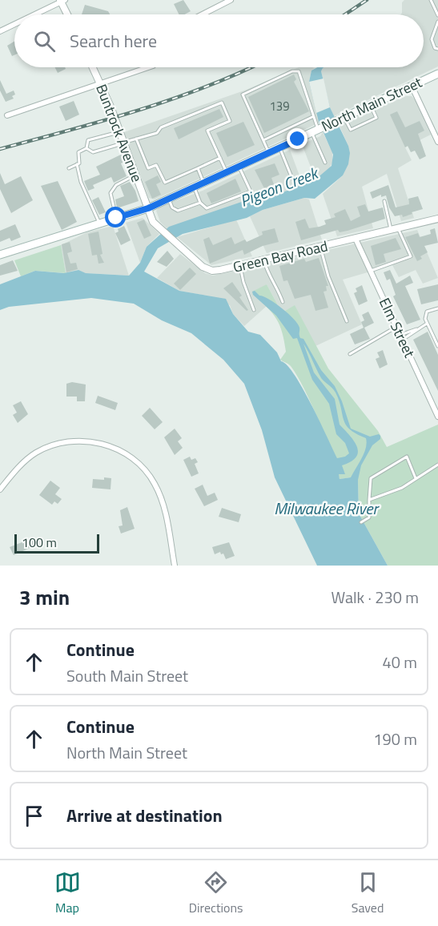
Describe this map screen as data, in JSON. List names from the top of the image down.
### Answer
{
  "streets": {
    "main road": ["North Main Street"],
    "street": ["Buntrock Avenue", "Green Bay Road", "Elm Street"]
  },
  "crossings": [
    ["North Main Street", "Buntrock Avenue"],
    ["North Main Street", "Green Bay Road"],
    ["Buntrock Avenue", "Green Bay Road"],
    ["Green Bay Road", "Elm Street"]
  ],
  "water": ["Pigeon Creek", "Milwaukee River"],
  "house_numbers": ["139"],
  "scale_bar": "100 m",
  "page": {
    "search": "Search here",
    "scale": "100 m",
    "heading": ["3 min", "Walk · 230 m"],
    "list": [
      ["Continue", "South Main Street", "40 m"],
      ["Continue", "North Main Street", "190 m"],
      "Arrive at destination"
    ],
    "nav": ["Map", "Directions", "Saved"]
  }
}
